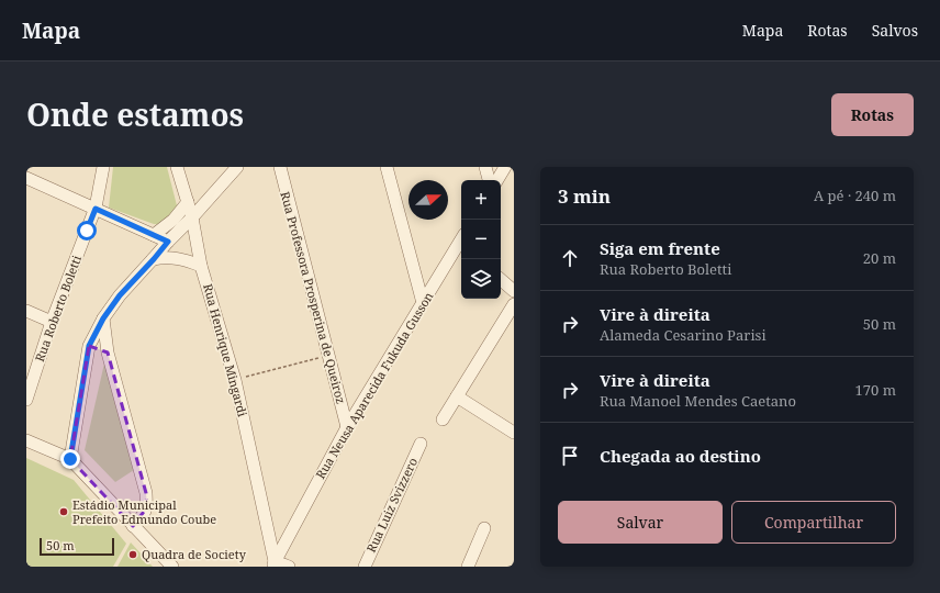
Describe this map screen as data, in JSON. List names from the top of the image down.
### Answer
{
  "streets": {
    "street": [
      "Rua Professora Prosperina de Queiroz",
      "Rua Roberto Boletti",
      "Rua Henrique Mingardi",
      "Rua Neusa Aparecida Fukuda Gusson",
      "Rua Luiz Svizzero"
    ]
  },
  "crossings": [
    ["Rua Professora Prosperina de Queiroz", "Rua Neusa Aparecida Fukuda Gusson"],
    ["Rua Henrique Mingardi", "Rua Neusa Aparecida Fukuda Gusson"]
  ],
  "places": ["Estádio Municipal Prefeito Edmundo Coube", "Quadra de Society"],
  "scale_bar": "50 m",
  "north": "right",
  "page": {
    "header": "Mapa",
    "nav": ["Mapa", "Rotas", "Salvos"],
    "title": "Onde estamos",
    "buttons": [
      "Rotas",
      ["Salvar", "Compartilhar"]
    ],
    "heading": ["3 min", "A pé · 240 m"],
    "map_buttons": ["+", "−"],
    "list": [
      ["Siga em frente", "Rua Roberto Boletti", "20 m"],
      ["Vire à direita", "Alameda Cesarino Parisi", "50 m"],
      ["Vire à direita", "Rua Manoel Mendes Caetano", "170 m"],
      "Chegada ao destino"
    ],
    "scale": "50 m"
  }
}
